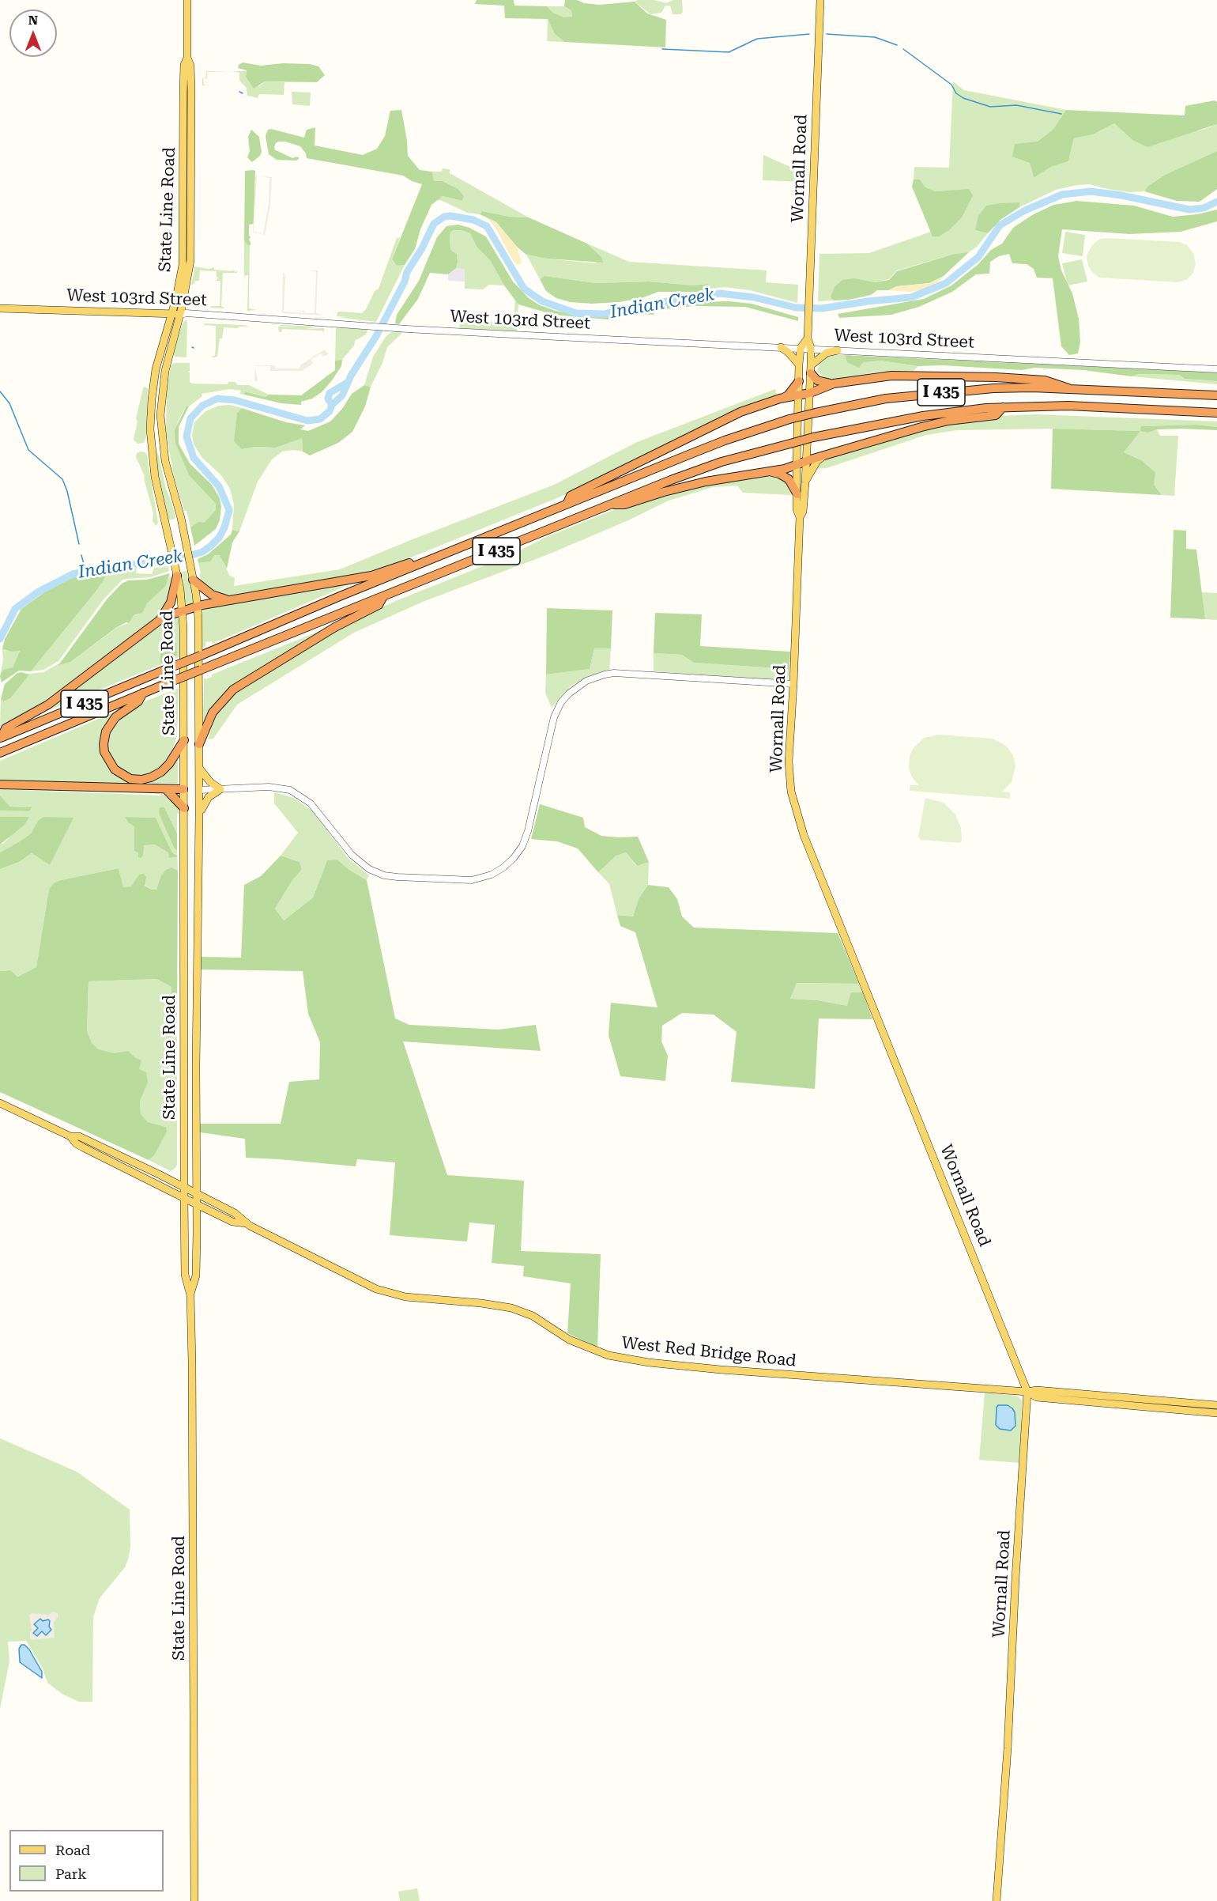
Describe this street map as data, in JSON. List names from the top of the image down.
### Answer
{
  "streets": {
    "highway": ["I 435"],
    "main road": [
      "Wornall Road",
      "State Line Road",
      "West 103rd Street",
      "West Red Bridge Road"
    ]
  },
  "crossings": [
    ["Wornall Road", "West 103rd Street"],
    ["Wornall Road", "West Red Bridge Road"],
    ["State Line Road", "West 103rd Street"],
    ["State Line Road", "West Red Bridge Road"]
  ],
  "water": ["Indian Creek"],
  "legend": ["Road", "Park"],
  "north": "top"
}
